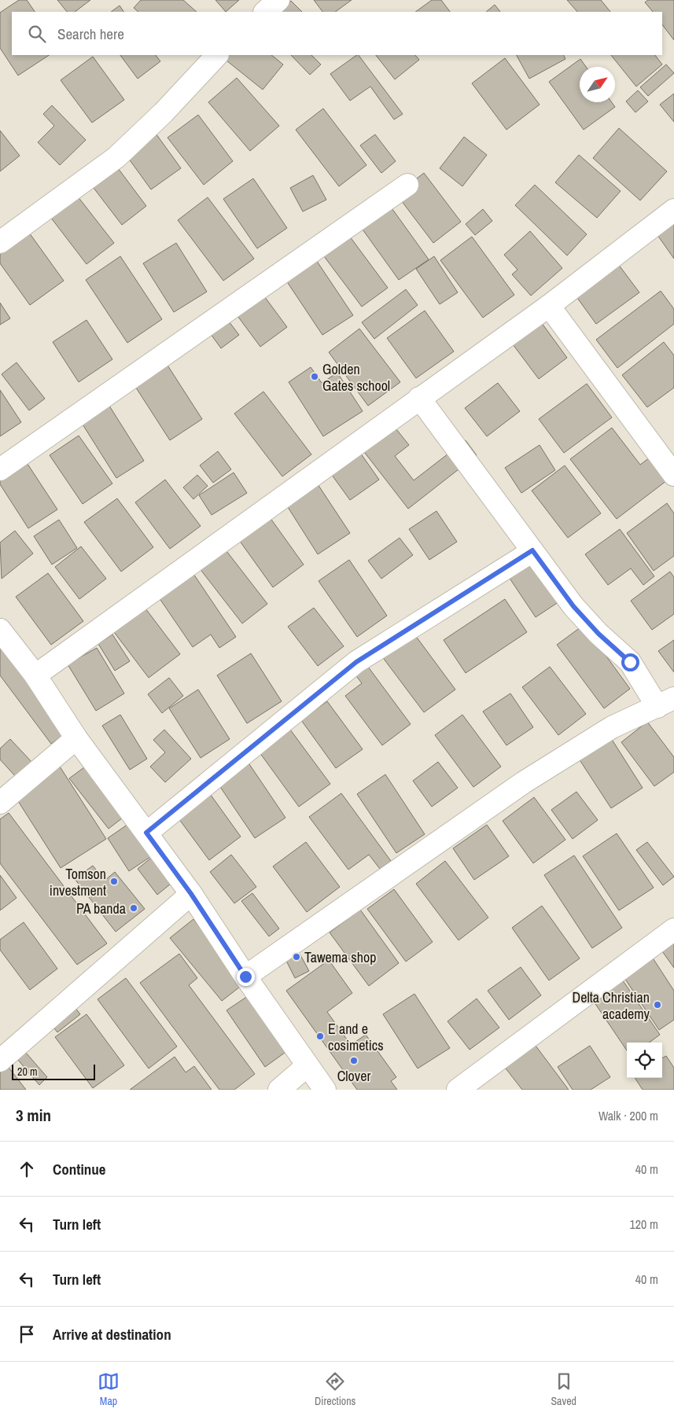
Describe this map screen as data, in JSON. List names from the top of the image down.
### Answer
{
  "places": [
    "Golden Gates school",
    "Tomson investment",
    "PA banda",
    "Tawema shop",
    "Delta Christian academy",
    "E and e cosimetics",
    "Clover"
  ],
  "scale_bar": "20 m",
  "north": "top right",
  "page": {
    "search": "Search here",
    "scale": "20 m",
    "heading": ["3 min", "Walk · 200 m"],
    "list": [
      ["Continue", "40 m"],
      ["Turn left", "120 m"],
      ["Turn left", "40 m"],
      "Arrive at destination"
    ],
    "nav": ["Map", "Directions", "Saved"]
  }
}
